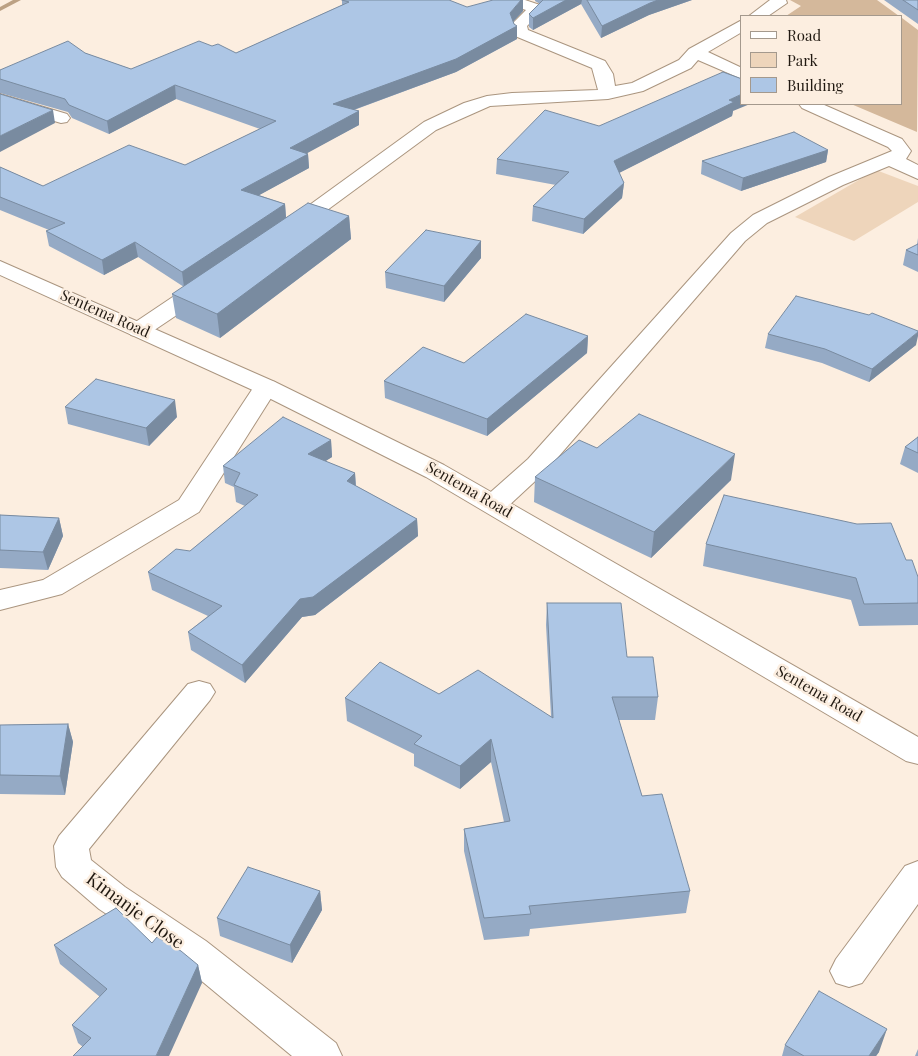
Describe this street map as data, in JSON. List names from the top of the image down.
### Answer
{
  "streets": {
    "street": ["Sentema Road", "Kimanje Close"]
  },
  "legend": ["Road", "Park", "Building"]
}
